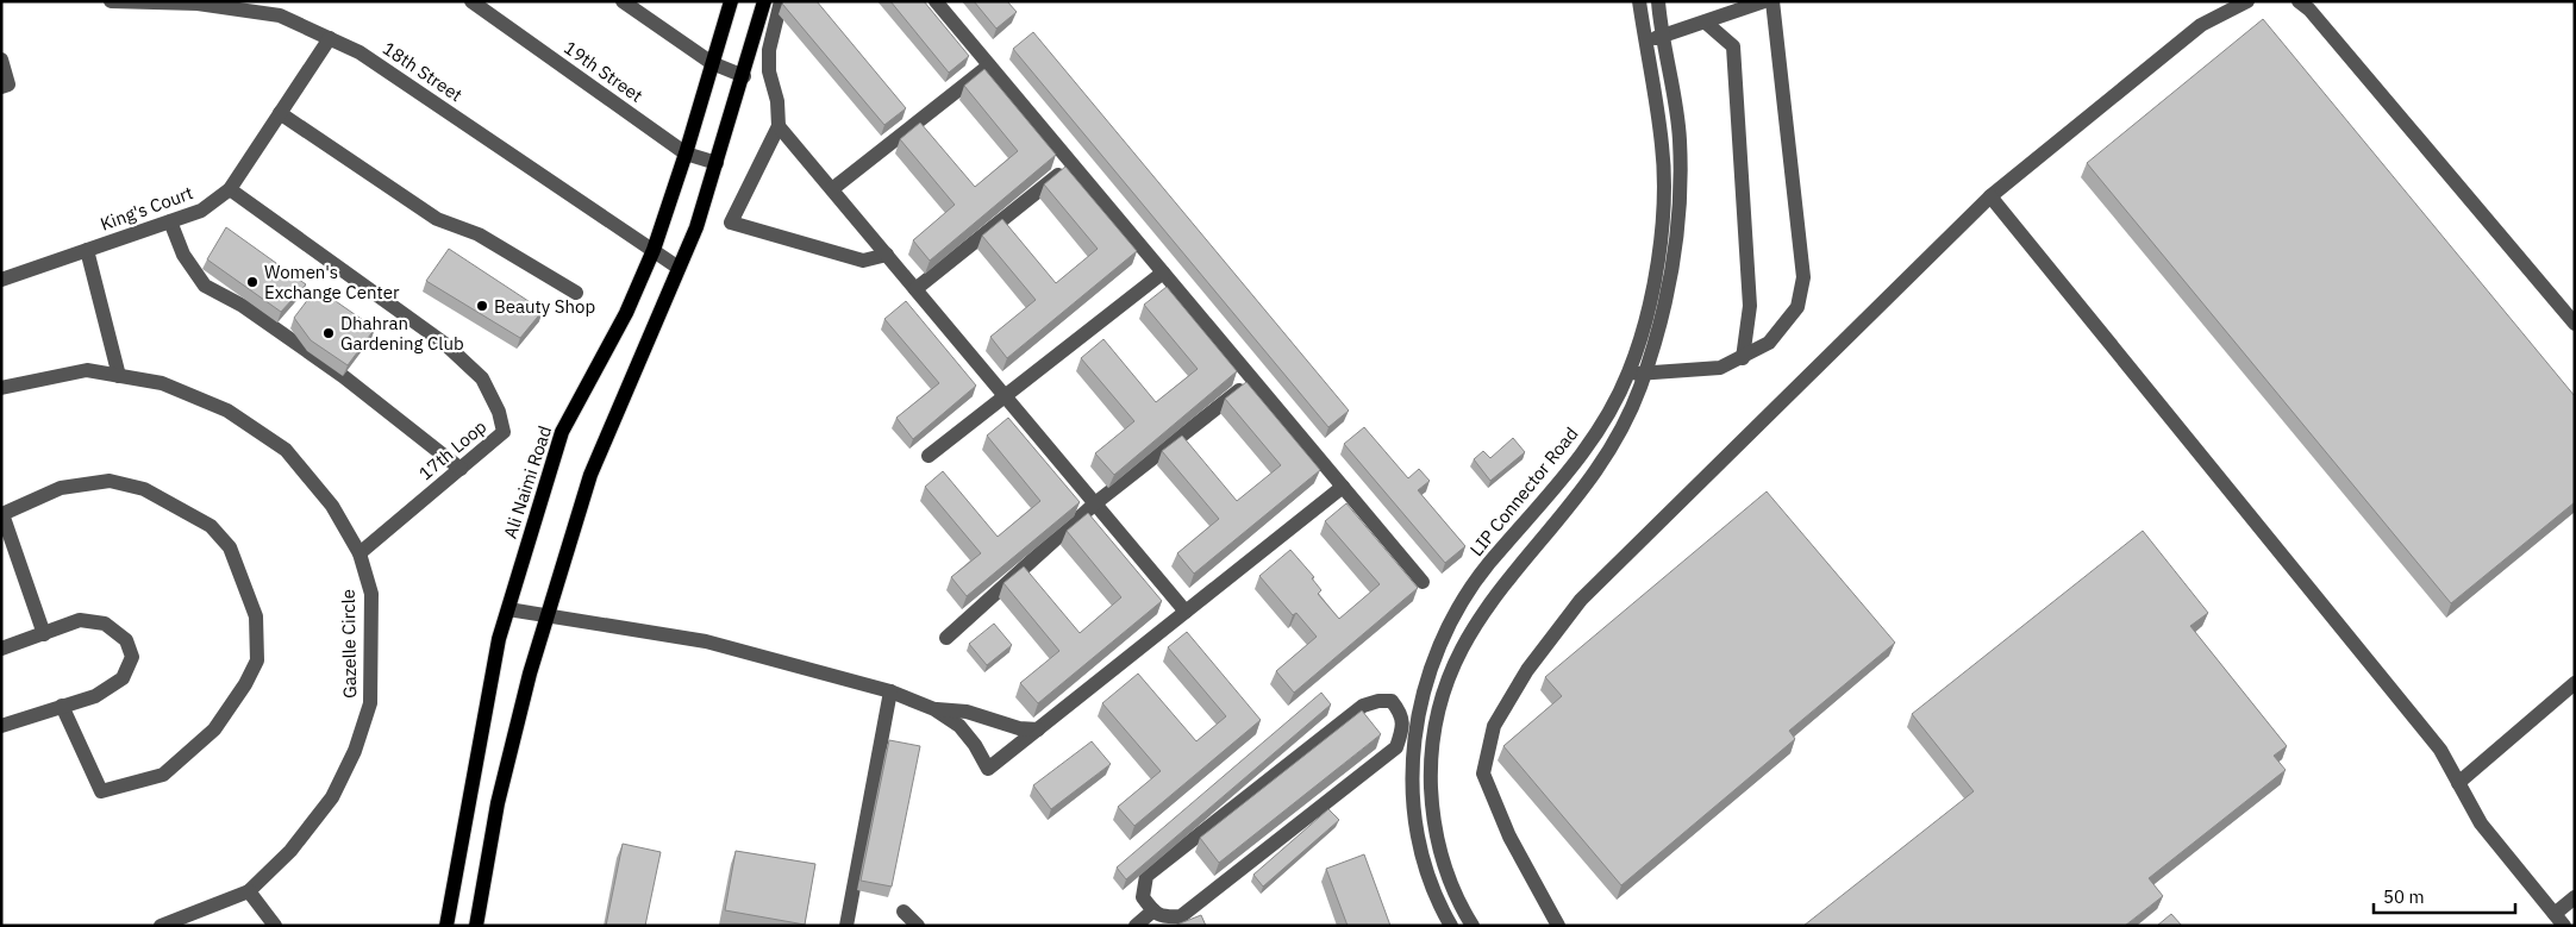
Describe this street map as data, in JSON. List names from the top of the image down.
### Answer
{
  "streets": {
    "main road": ["Ali Naimi Road"],
    "street": [
      "18th Street",
      "19th Street",
      "King's Court",
      "17th Loop",
      "LIP Connector Road",
      "Gazelle Circle"
    ]
  },
  "crossings": [
    ["18th Street", "King's Court"],
    ["18th Street", "Ali Naimi Road"],
    ["19th Street", "Ali Naimi Road"],
    ["King's Court", "17th Loop"],
    ["17th Loop", "Gazelle Circle"]
  ],
  "places": ["Women's Exchange Center", "Beauty Shop", "Dhahran Gardening Club"],
  "scale_bar": "50 m"
}
